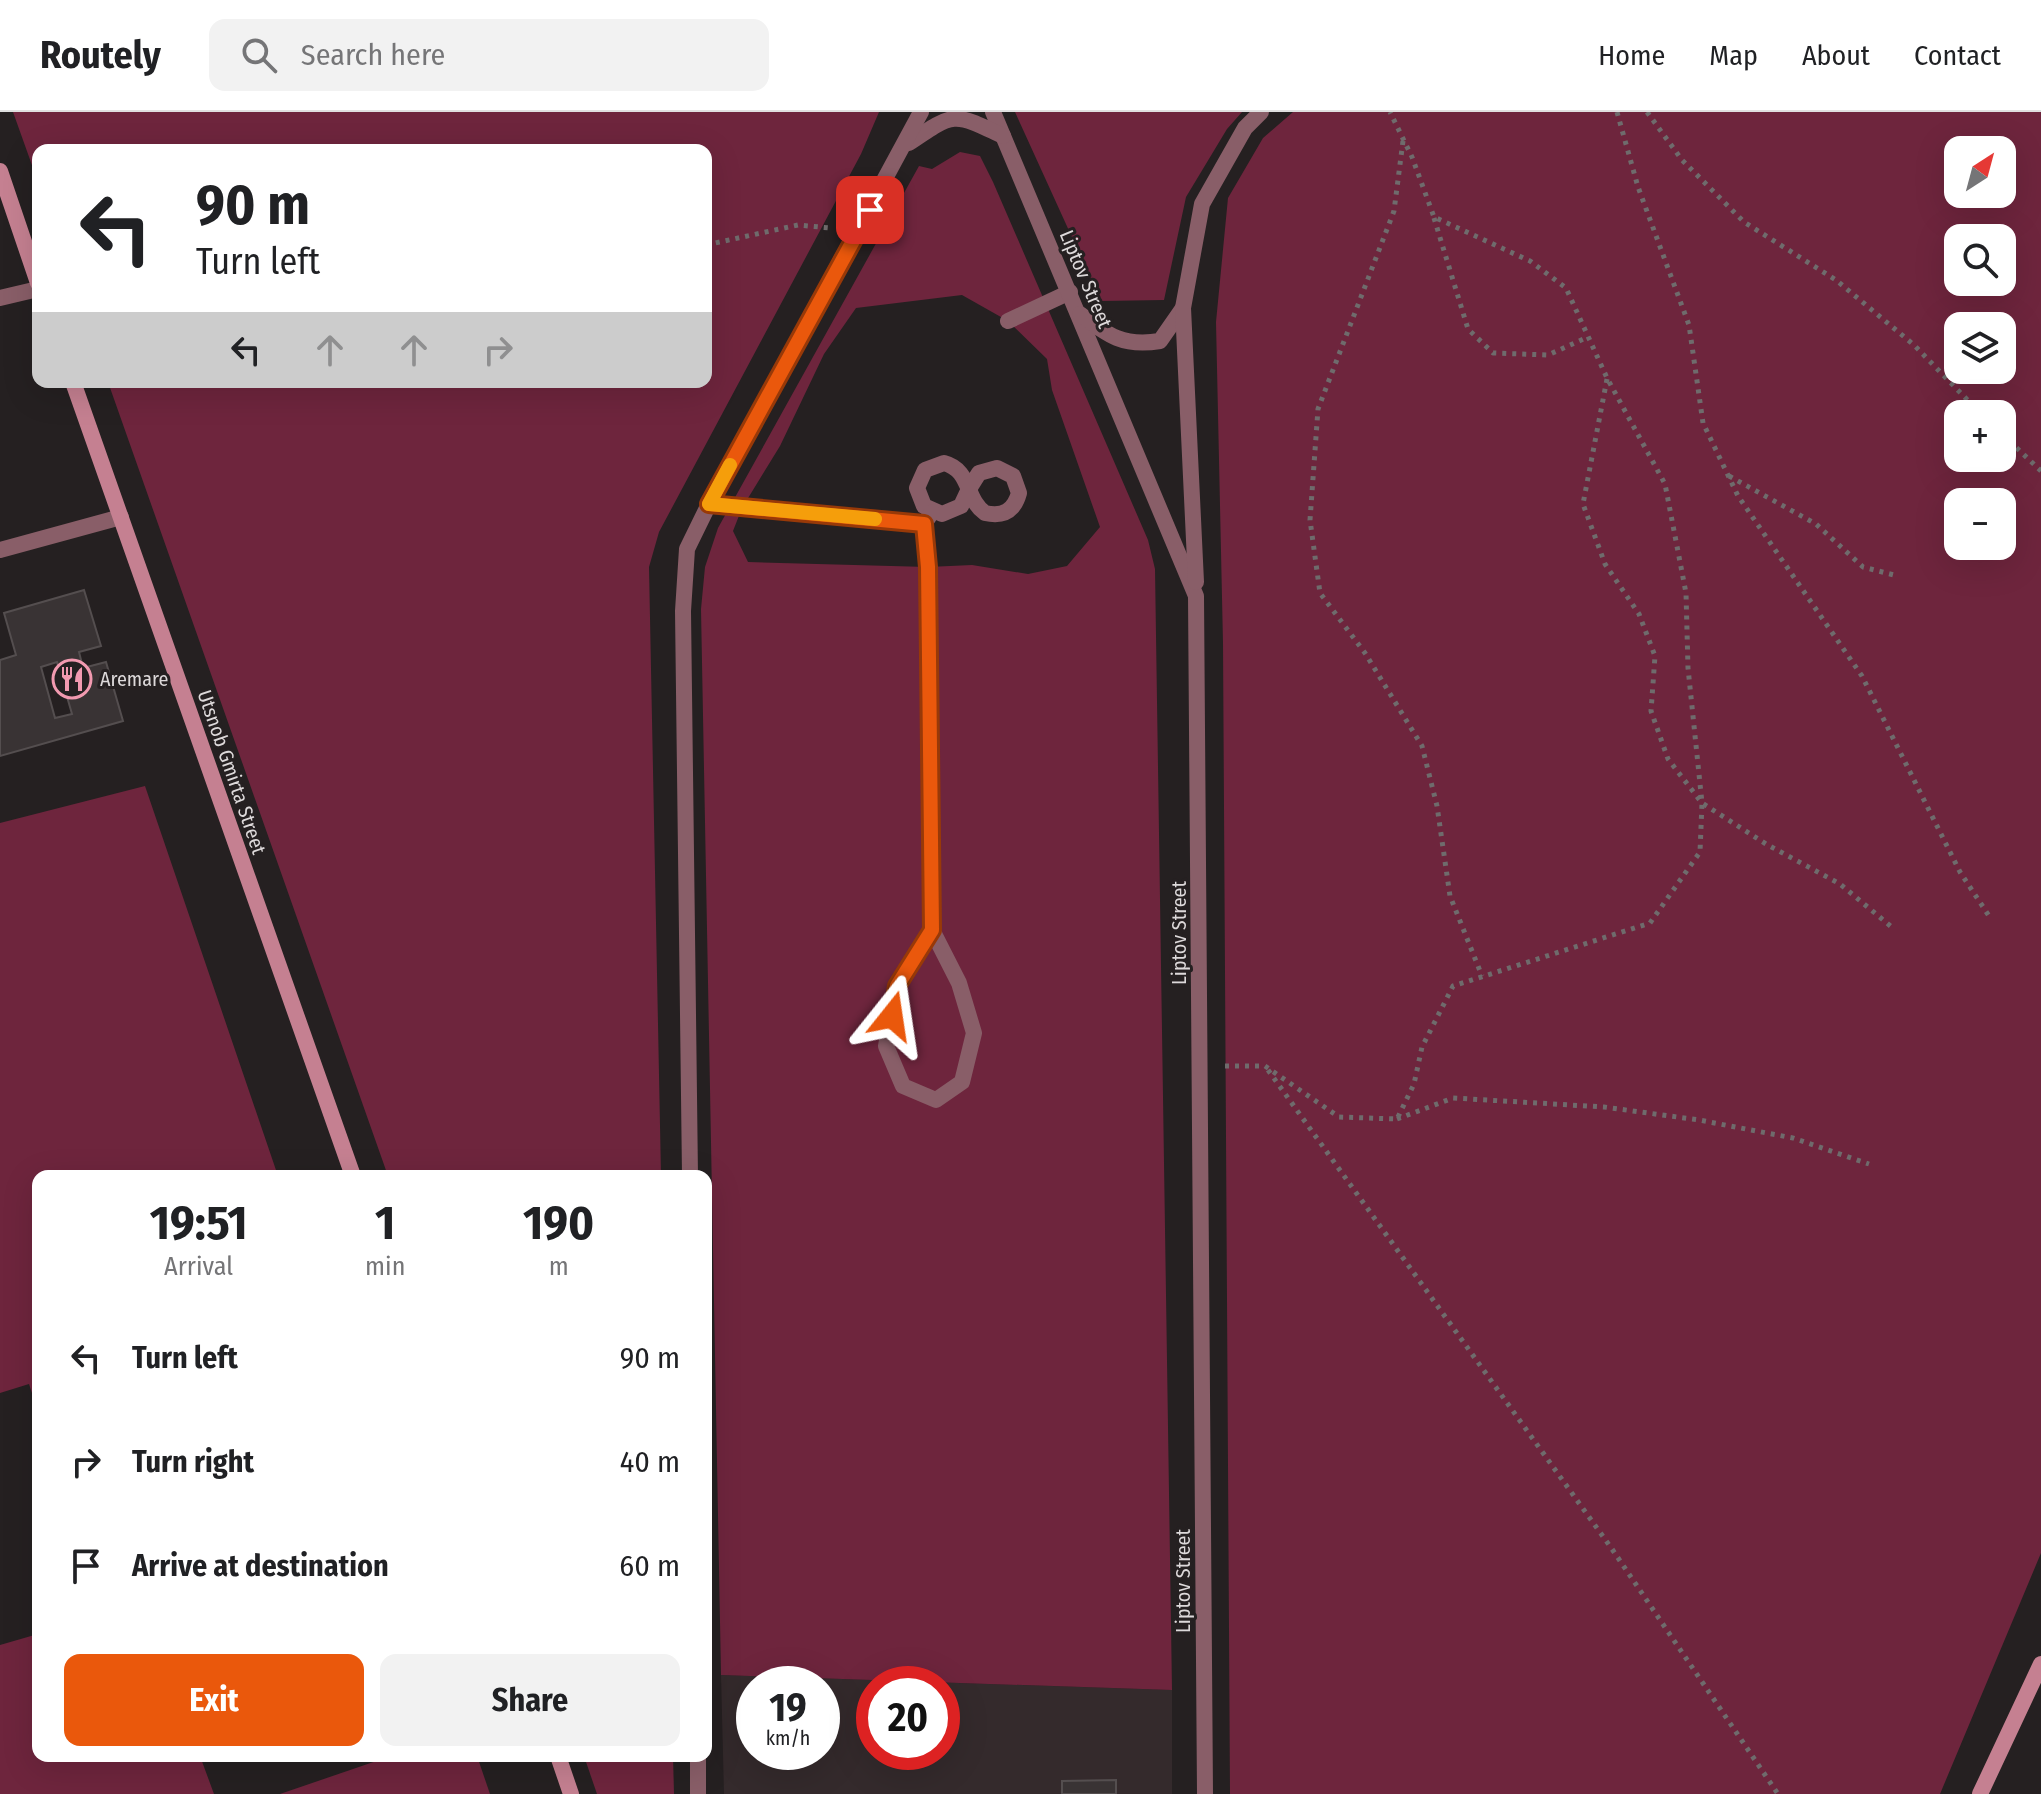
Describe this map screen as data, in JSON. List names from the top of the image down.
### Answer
{
  "streets": {
    "main road": ["Utsnob Gmirta Street"],
    "street": ["Liptov Street"]
  },
  "places": {
    "restaurant": ["Aremare"]
  },
  "north": "top right",
  "page": {
    "header": "Routely",
    "search": "Search here",
    "nav": [
      "Home",
      "Map",
      "About",
      "Contact"
    ],
    "map_buttons": ["+", "−"],
    "turn": ["90 m", "Turn left"],
    "eta": [
      "19:51",
      "Arrival",
      "1",
      "min",
      "190",
      "m"
    ],
    "list": [
      {
        "name": "Turn left",
        "value": "90 m"
      },
      {
        "name": "Turn right",
        "value": "40 m"
      },
      {
        "name": "Arrive at destination",
        "value": "60 m"
      }
    ],
    "buttons": ["Exit", "Share"],
    "speed": "19 km/h",
    "limit": "20"
  }
}
